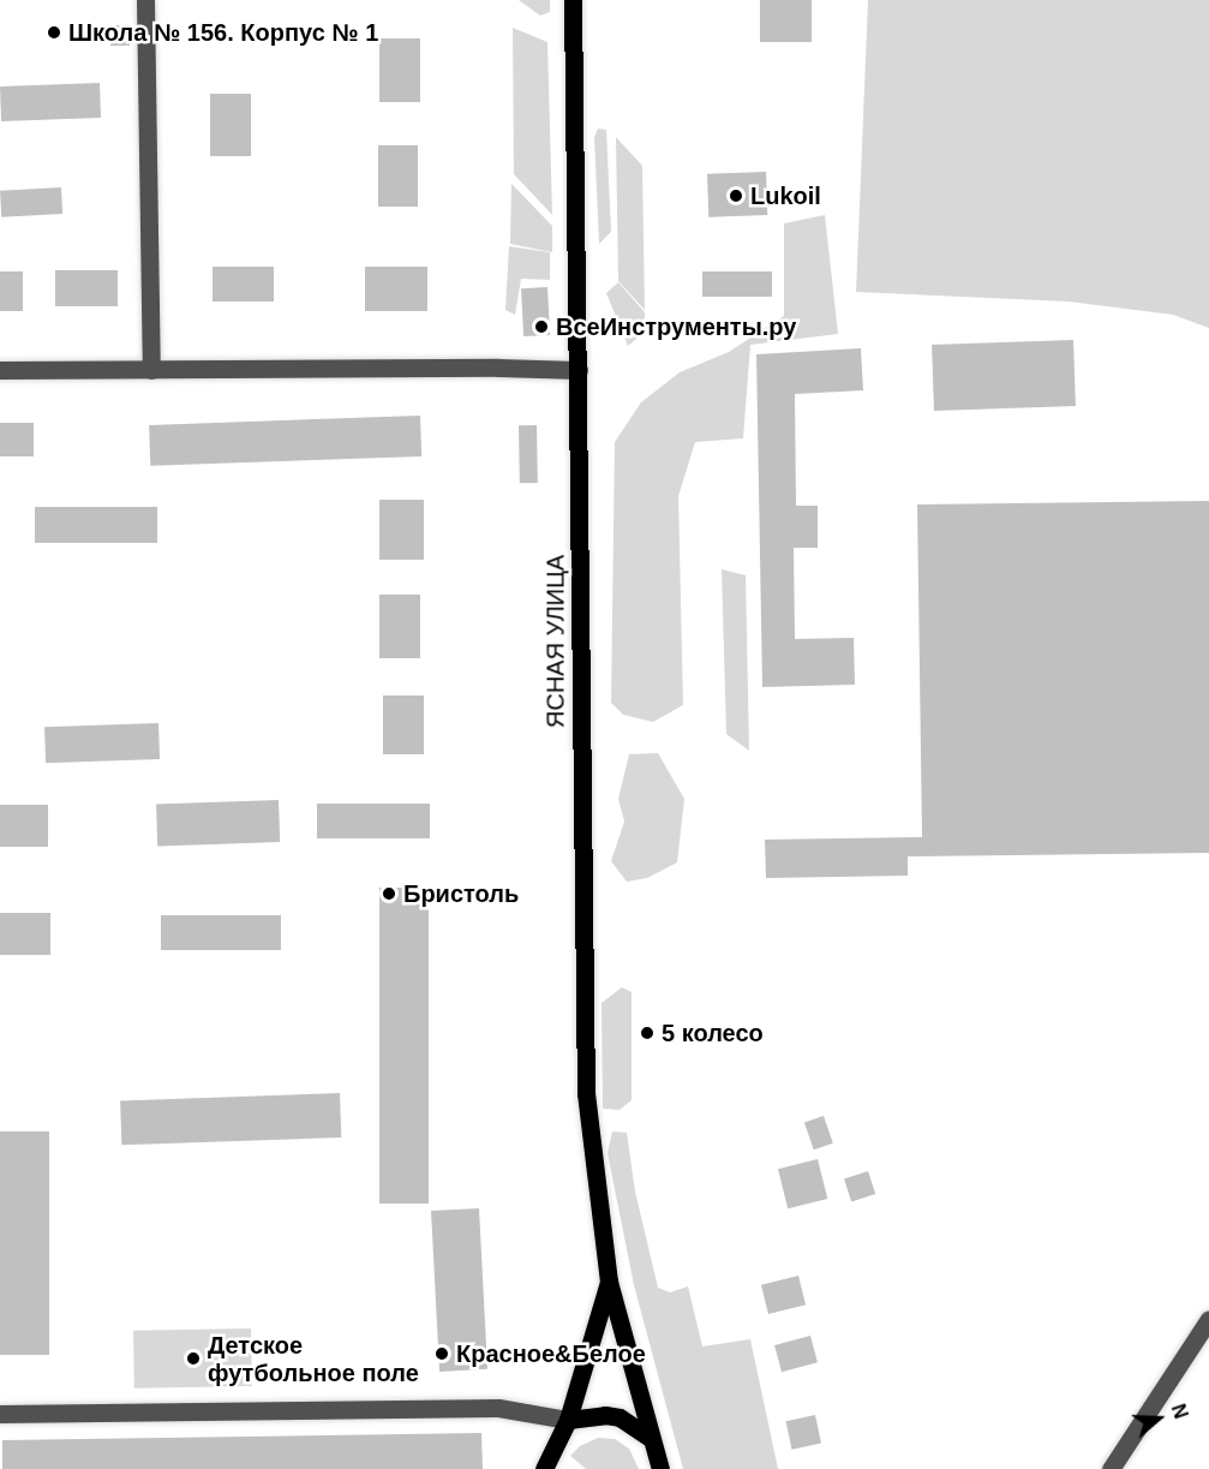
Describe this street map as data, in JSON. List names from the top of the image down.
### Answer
{
  "streets": {
    "main road": ["ЯСНАЯ УЛИЦА"]
  },
  "places": [
    "Школа № 156. Корпус № 1",
    "Lukoil",
    "ВсеИнструменты.ру",
    "Бристоль",
    "5 колесо",
    "Красное&Белое",
    "Детское футбольное поле"
  ],
  "north": "right"
}
